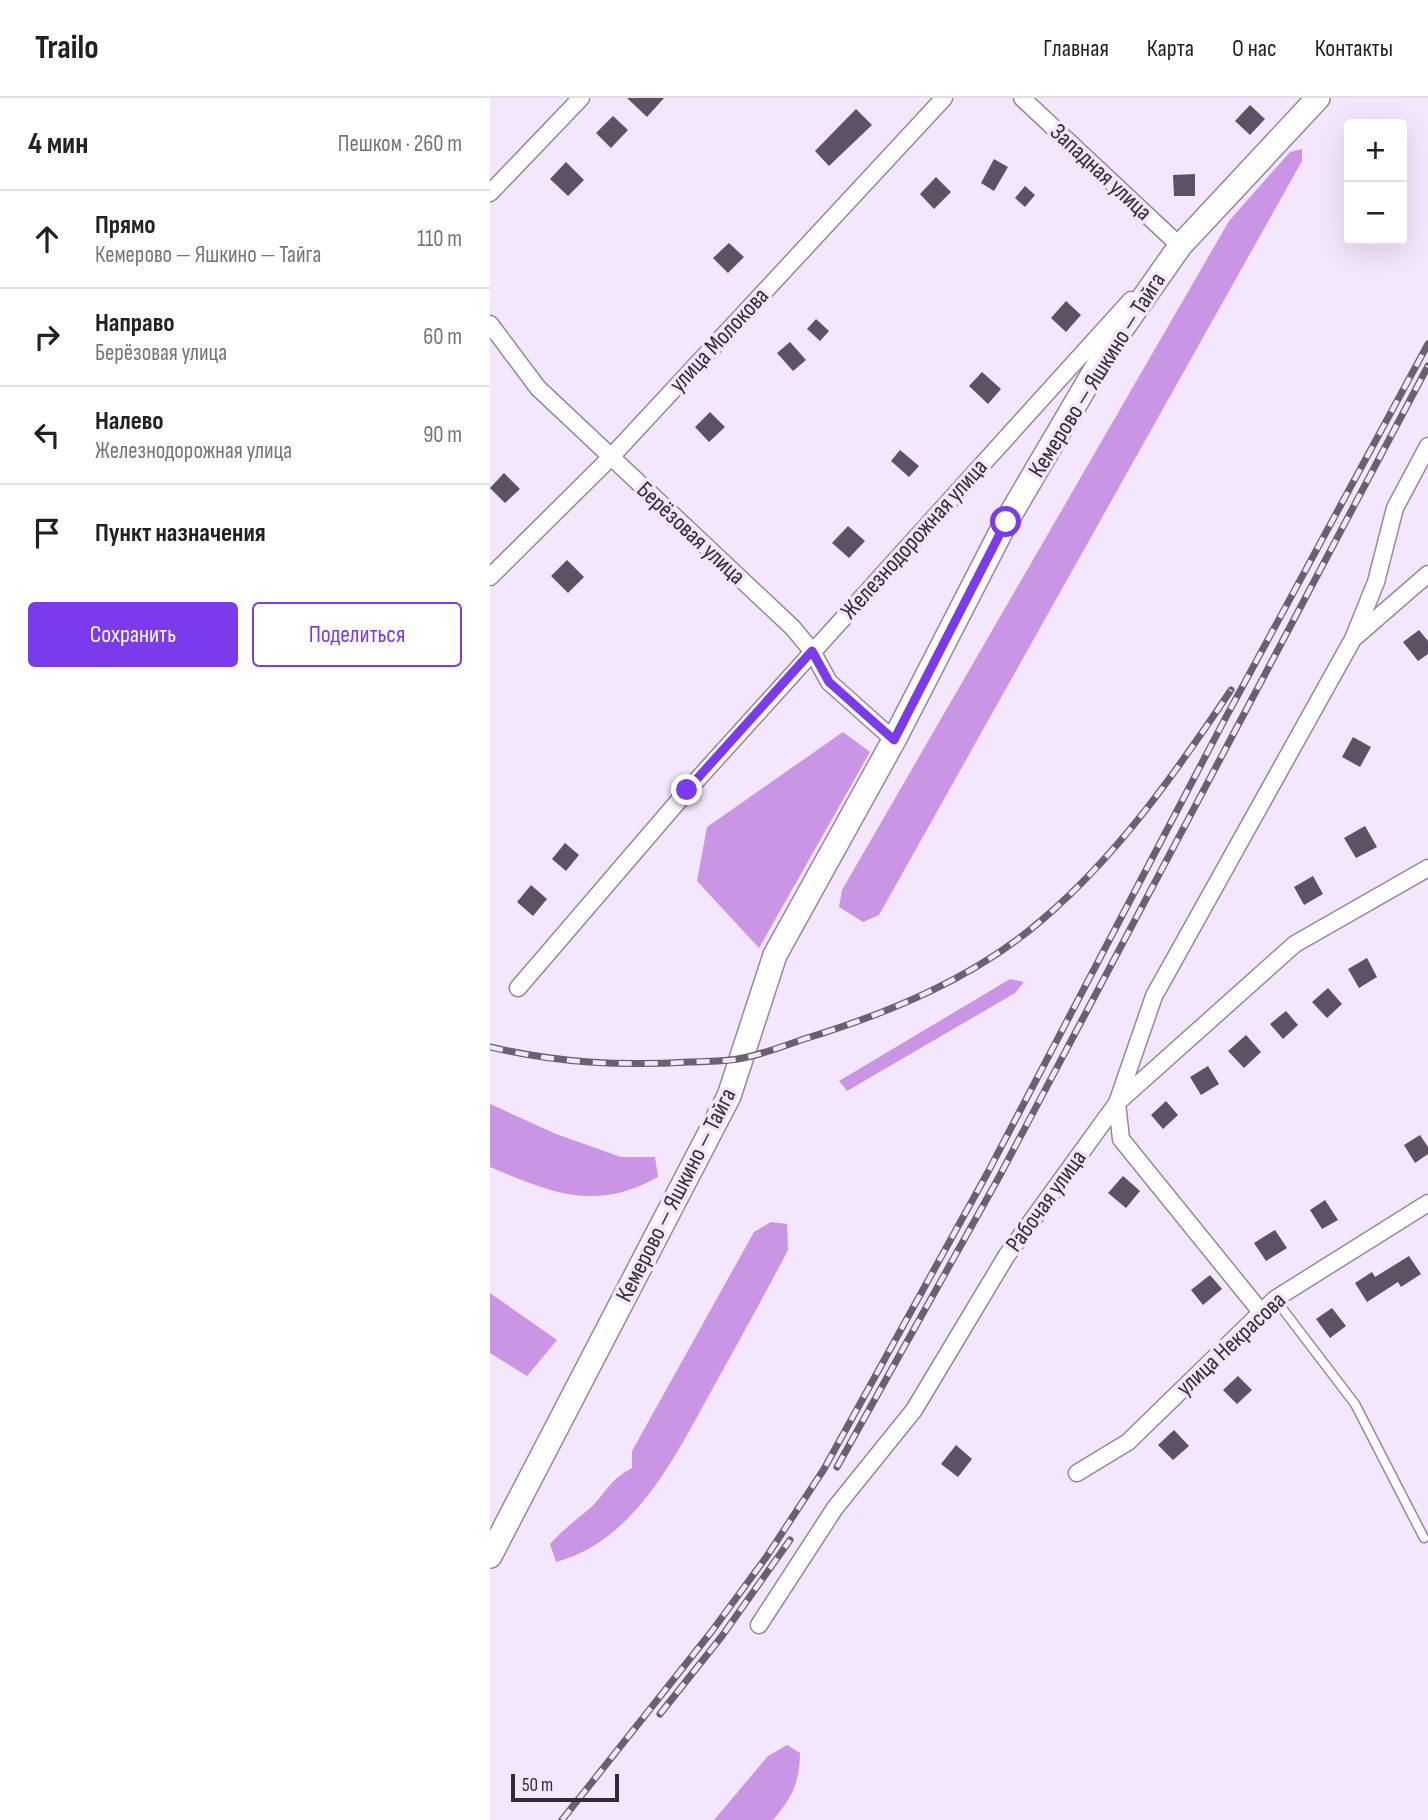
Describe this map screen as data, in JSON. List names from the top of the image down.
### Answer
{
  "streets": {
    "main road": ["Кемерово — Яшкино — Тайга", "Железнодорожная улица"],
    "street": [
      "Западная улица",
      "улица Молокова",
      "Берёзовая улица",
      "Рабочая улица",
      "улица Некрасова"
    ]
  },
  "crossings": [
    ["Западная улица", "Кемерово — Яшкино — Тайга"],
    ["Западная улица", "Железнодорожная улица"],
    ["улица Молокова", "Берёзовая улица"],
    ["Кемерово — Яшкино — Тайга", "Берёзовая улица"],
    ["Кемерово — Яшкино — Тайга", "Железнодорожная улица"],
    ["Берёзовая улица", "Железнодорожная улица"]
  ],
  "scale_bar": "50 m",
  "page": {
    "header": "Trailo",
    "nav": [
      "Главная",
      "Карта",
      "О нас",
      "Контакты"
    ],
    "heading": ["4 мин", "Пешком · 260 m"],
    "map_buttons": ["+", "−"],
    "list": [
      ["Прямо", "Кемерово — Яшкино — Тайга", "110 m"],
      ["Направо", "Берёзовая улица", "60 m"],
      ["Налево", "Железнодорожная улица", "90 m"],
      "Пункт назначения"
    ],
    "buttons": ["Сохранить", "Поделиться"],
    "scale": "50 m"
  }
}
